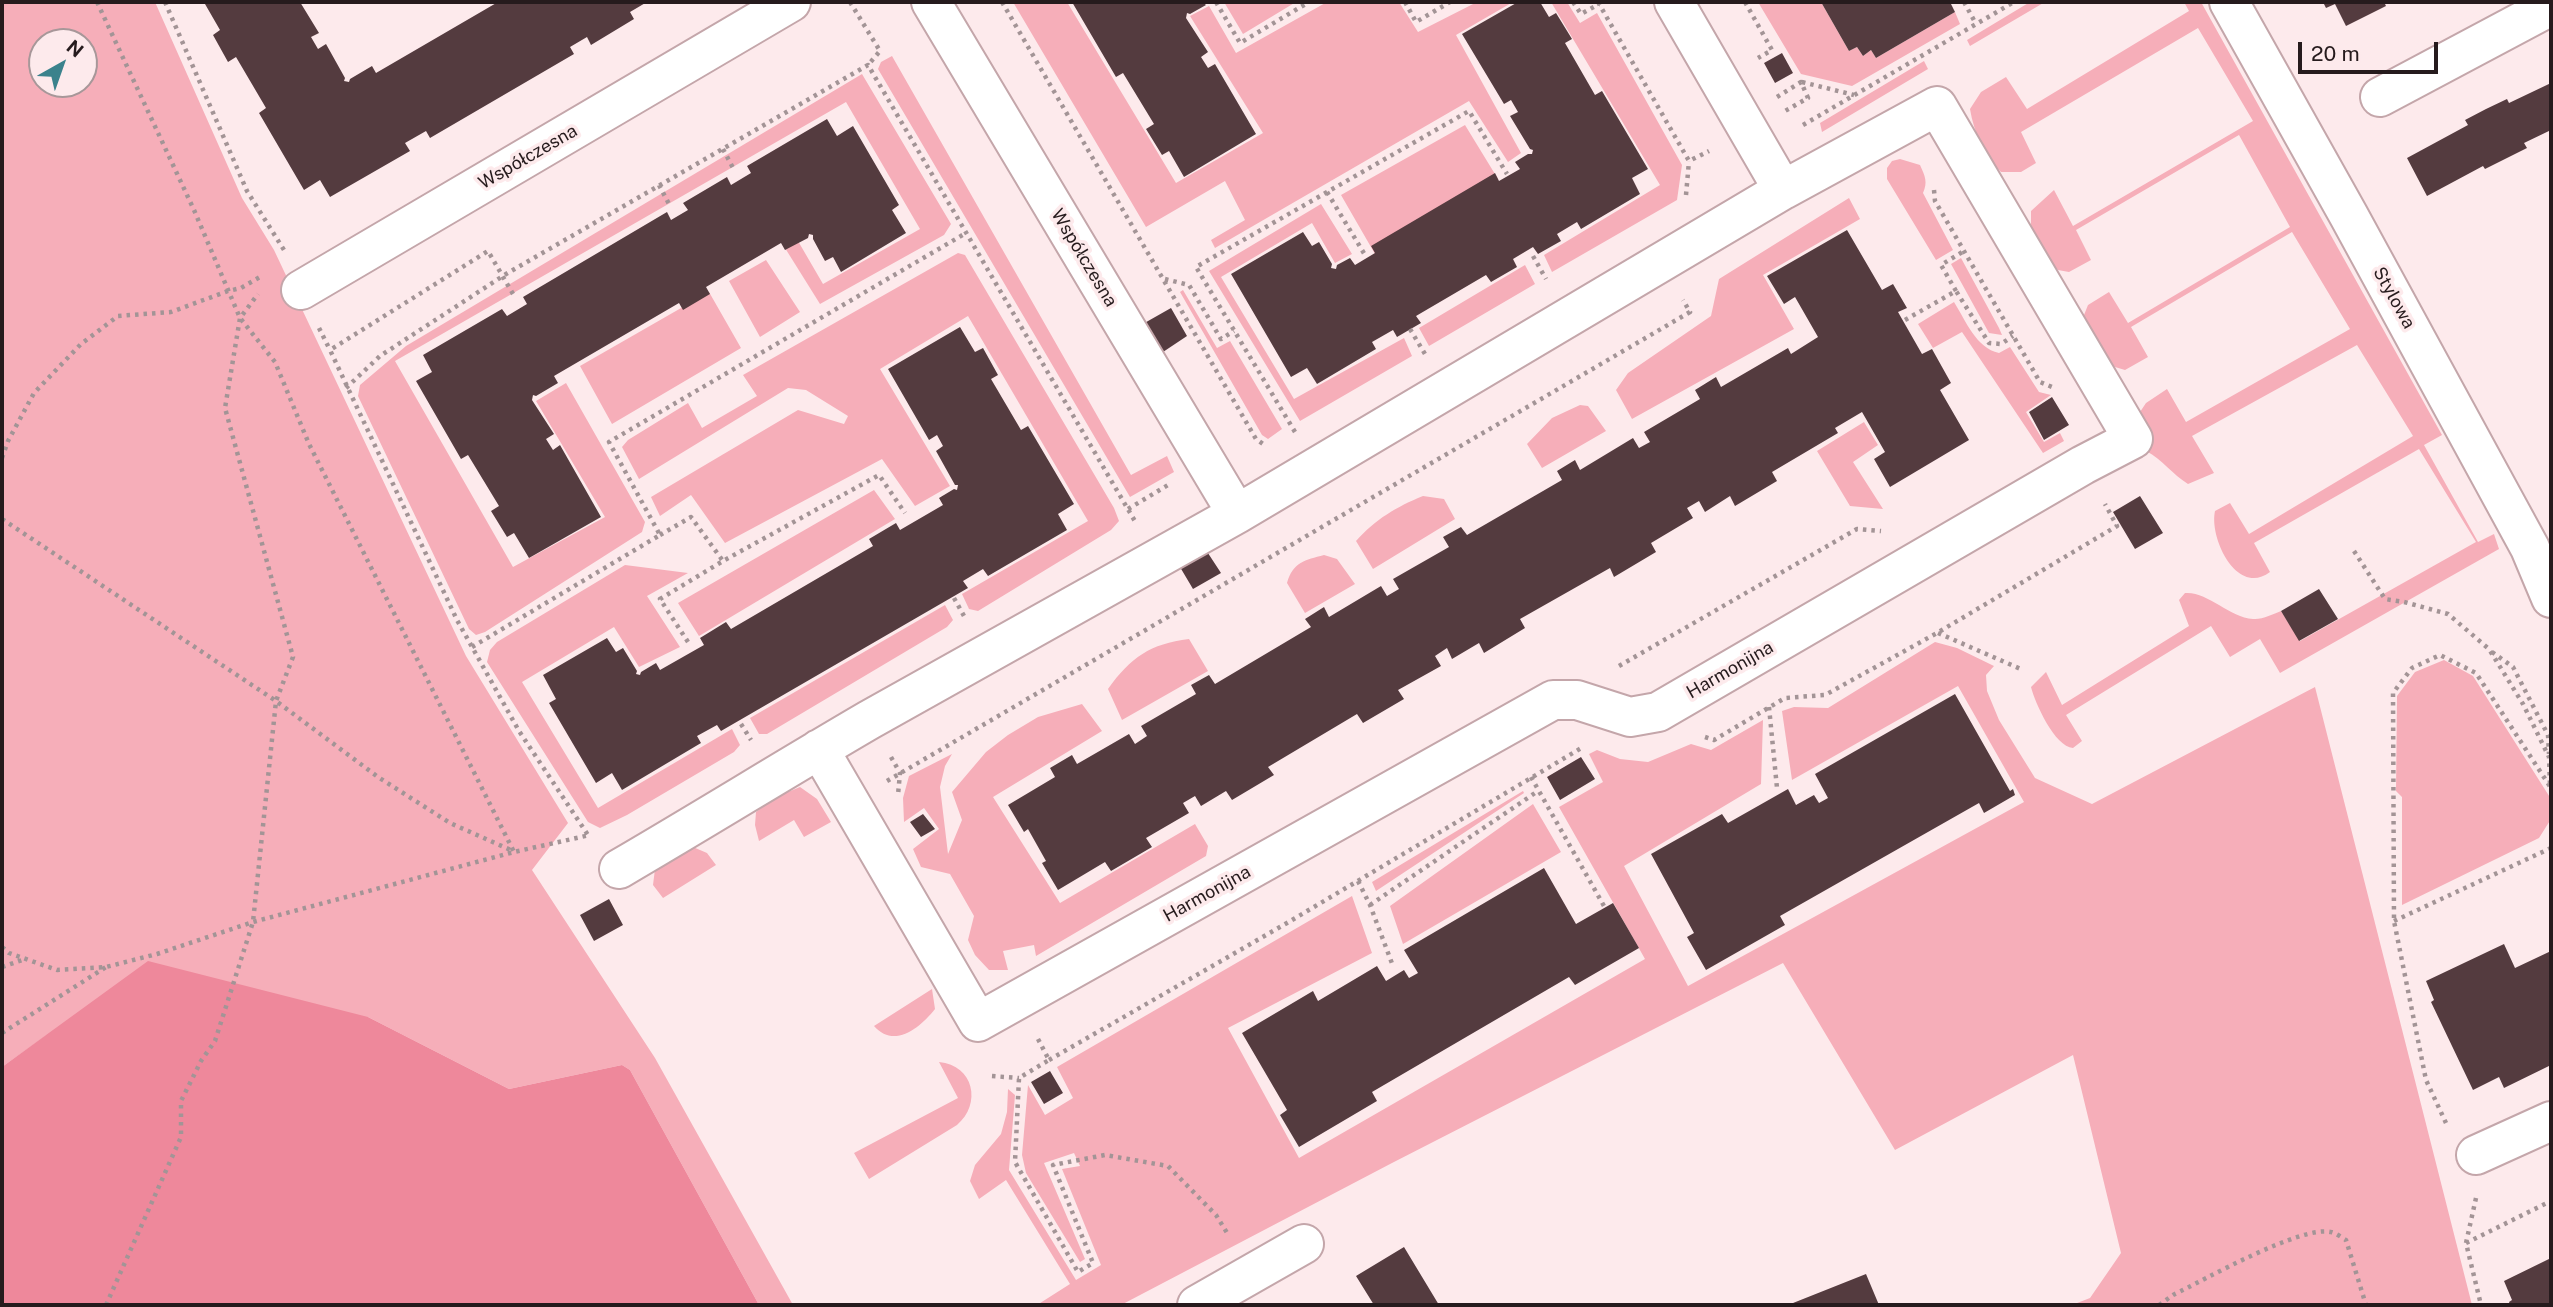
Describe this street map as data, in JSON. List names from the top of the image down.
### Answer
{
  "streets": {
    "street": ["Współczesna", "Stylowa", "Harmonijna"]
  },
  "scale_bar": "20 m",
  "north": "top right"
}
